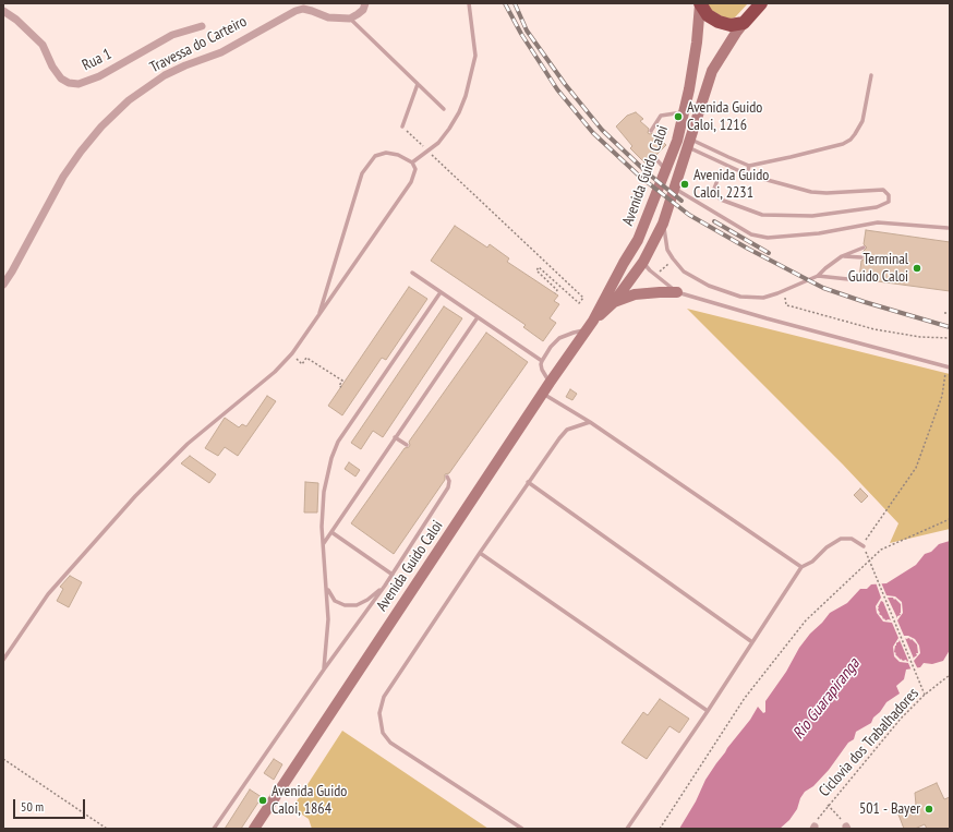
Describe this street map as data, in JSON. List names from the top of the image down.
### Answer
{
  "streets": {
    "main road": ["Avenida Guido Caloi"],
    "street": ["Travessa do Carteiro", "Rua 1"],
    "path": ["Ciclovia dos Trabalhadores"]
  },
  "water": ["Rio Guarapiranga"],
  "places": [
    "Avenida Guido Caloi, 1216",
    "Avenida Guido Caloi, 2231",
    "Terminal Guido Caloi",
    "Avenida Guido Caloi, 1864",
    "501 - Bayer"
  ],
  "scale_bar": "50 m"
}
